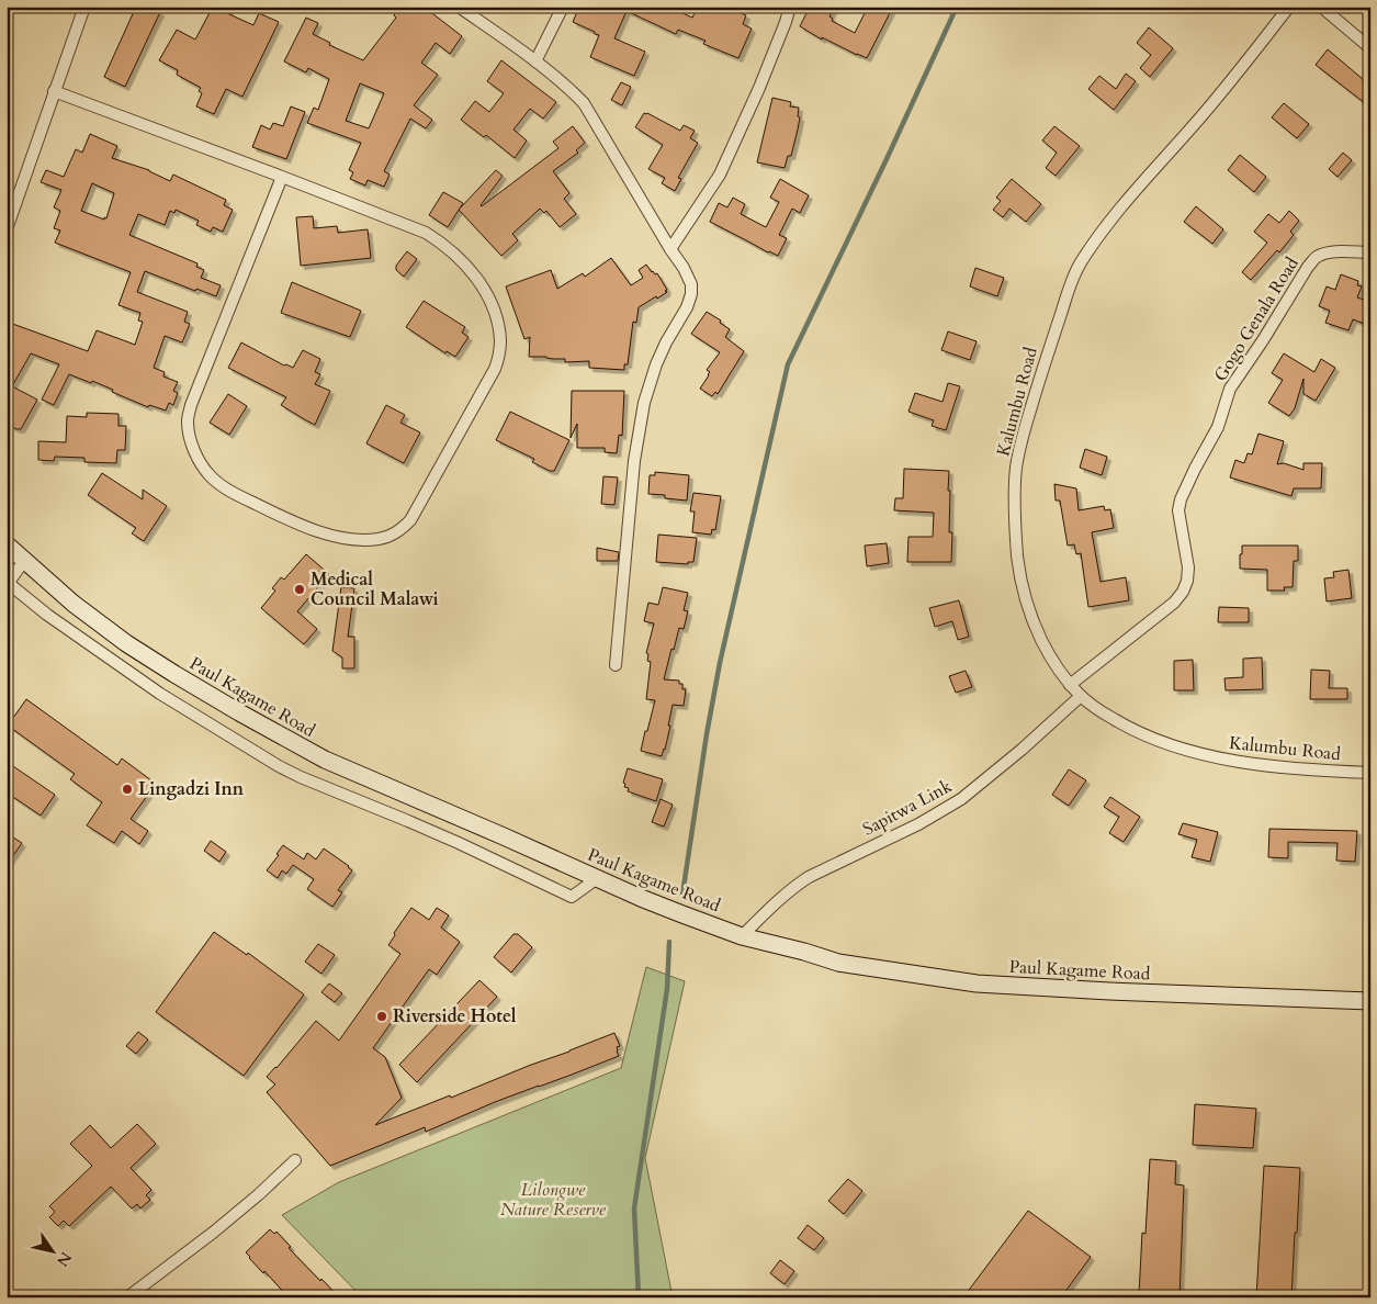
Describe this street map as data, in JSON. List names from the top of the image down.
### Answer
{
  "streets": {
    "street": [
      "Gogo Genala Road",
      "Kalumbu Road",
      "Paul Kagame Road",
      "Sapitwa Link"
    ]
  },
  "crossings": [
    ["Gogo Genala Road", "Kalumbu Road"],
    ["Kalumbu Road", "Sapitwa Link"],
    ["Paul Kagame Road", "Sapitwa Link"]
  ],
  "parks": ["Lilongwe Nature Reserve"],
  "places": ["Medical Council Malawi", "Lingadzi Inn", "Riverside Hotel"],
  "north": "bottom right"
}
